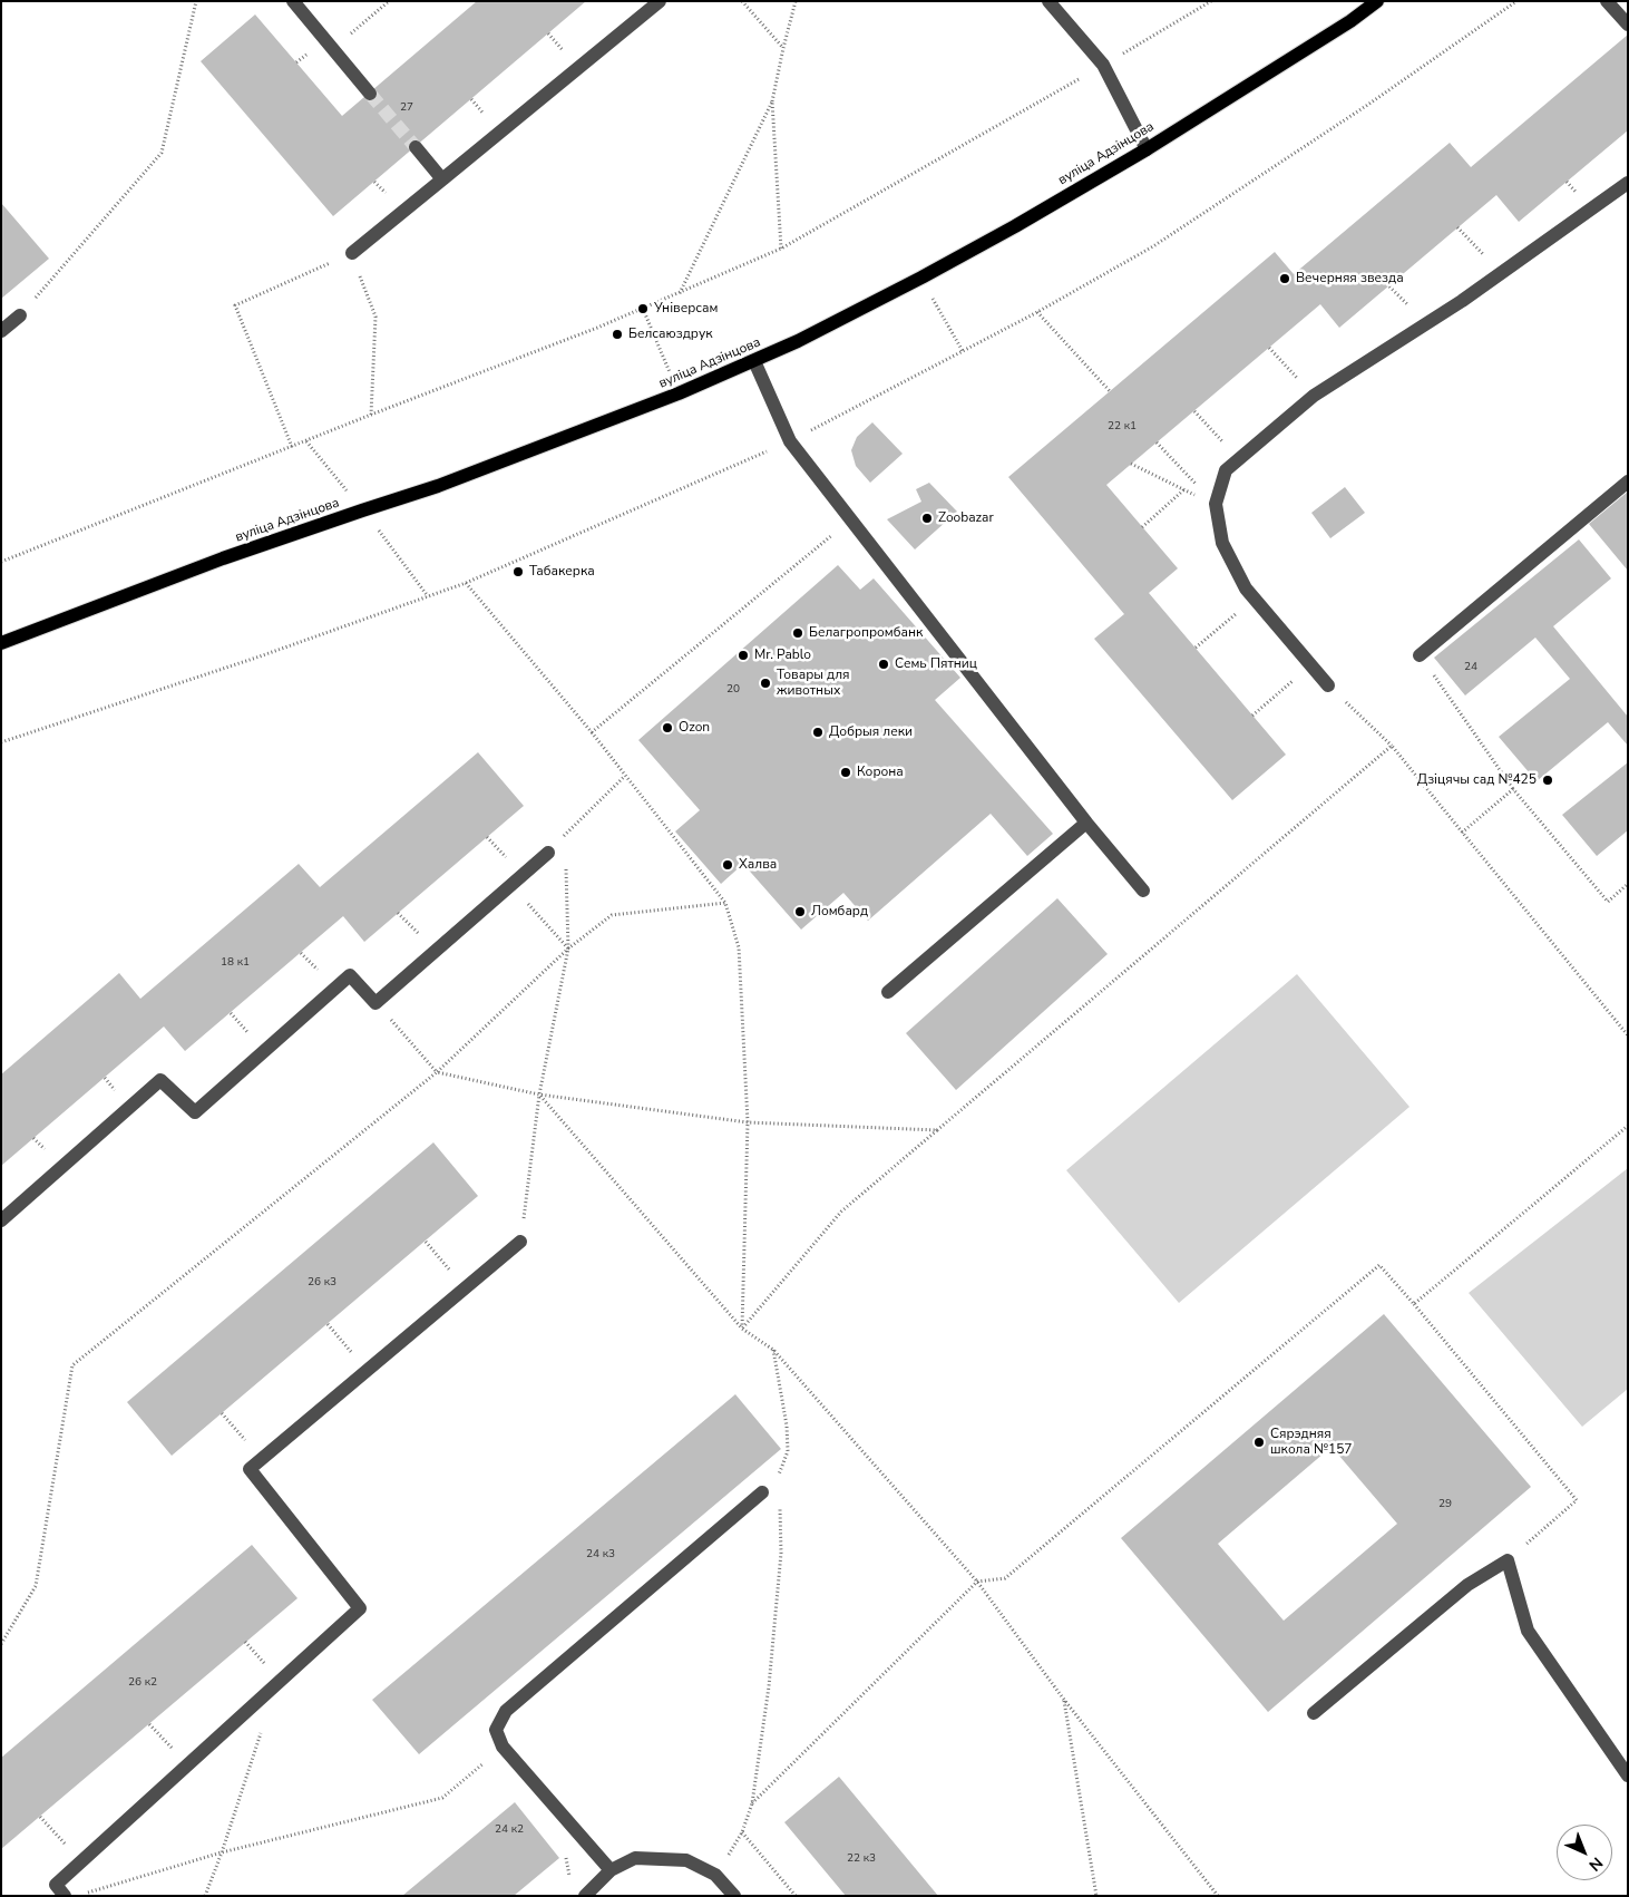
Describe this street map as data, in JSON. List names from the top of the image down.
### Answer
{
  "streets": {
    "main road": ["вуліца Адзінцова"]
  },
  "places": [
    "Вечерняя звезда",
    "Універсам",
    "Белсаюздрук",
    "Zoobazar",
    "Табакерка",
    "Белагропромбанк",
    "Mr. Pablo",
    "Семь Пятниц",
    "Товары для животных",
    "Ozon",
    "Добрыя леки",
    "Корона",
    "Дзіцячы сад №425",
    "Халва",
    "Ломбард",
    "Сярэдняя школа №157"
  ],
  "house_numbers": [
    "27",
    "22 к1",
    "24",
    "20",
    "18 к1",
    "26 к3",
    "29",
    "24 к3",
    "26 к2",
    "24 к2",
    "22 к3"
  ],
  "north": "bottom right"
}
